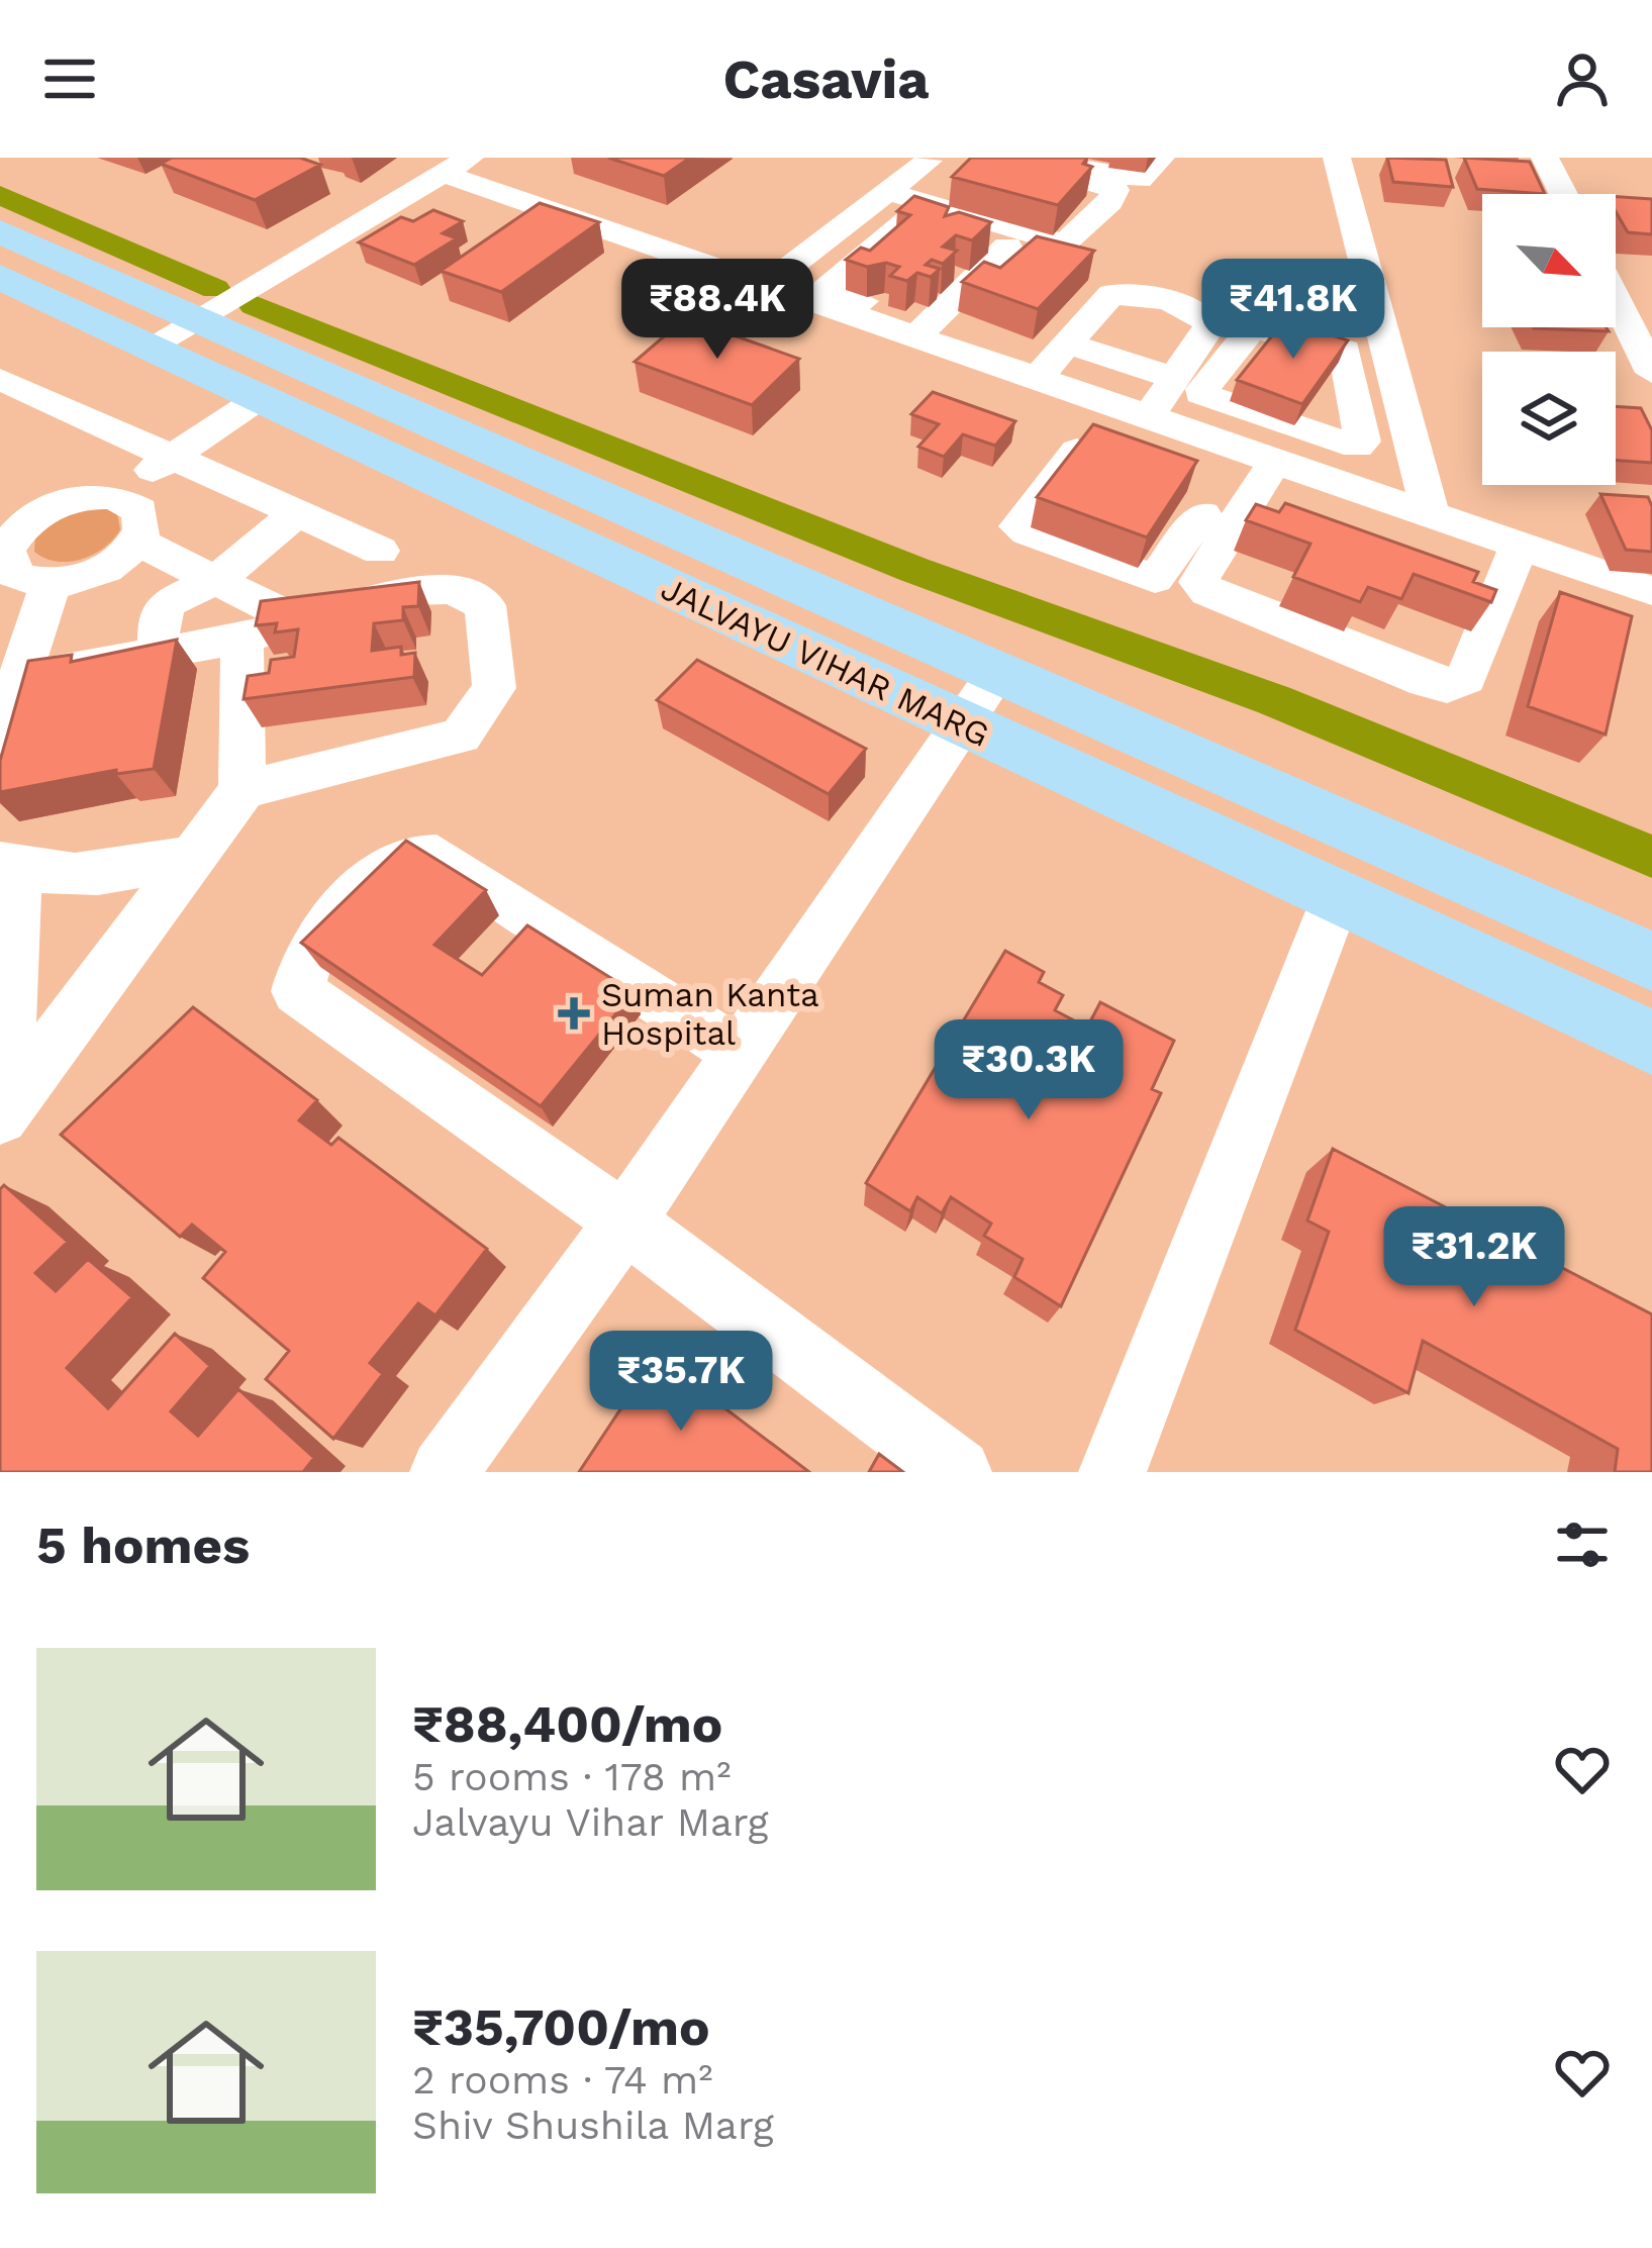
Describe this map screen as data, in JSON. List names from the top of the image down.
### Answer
{
  "streets": {
    "main road": ["JALVAYU VIHAR MARG"]
  },
  "places": {
    "health": ["Suman Kanta Hospital"]
  },
  "north": "bottom right",
  "page": {
    "header": "Casavia",
    "price": [
      "₹88.4K",
      "₹41.8K",
      "₹30.3K",
      "₹31.2K",
      "₹35.7K"
    ],
    "heading": "5 homes",
    "list": [
      {
        "name": "₹88,400/mo",
        "note": "5 rooms · 178 m² · Jalvayu Vihar Marg"
      },
      {
        "name": "₹35,700/mo",
        "note": "2 rooms · 74 m² · Shiv Shushila Marg"
      }
    ]
  }
}
